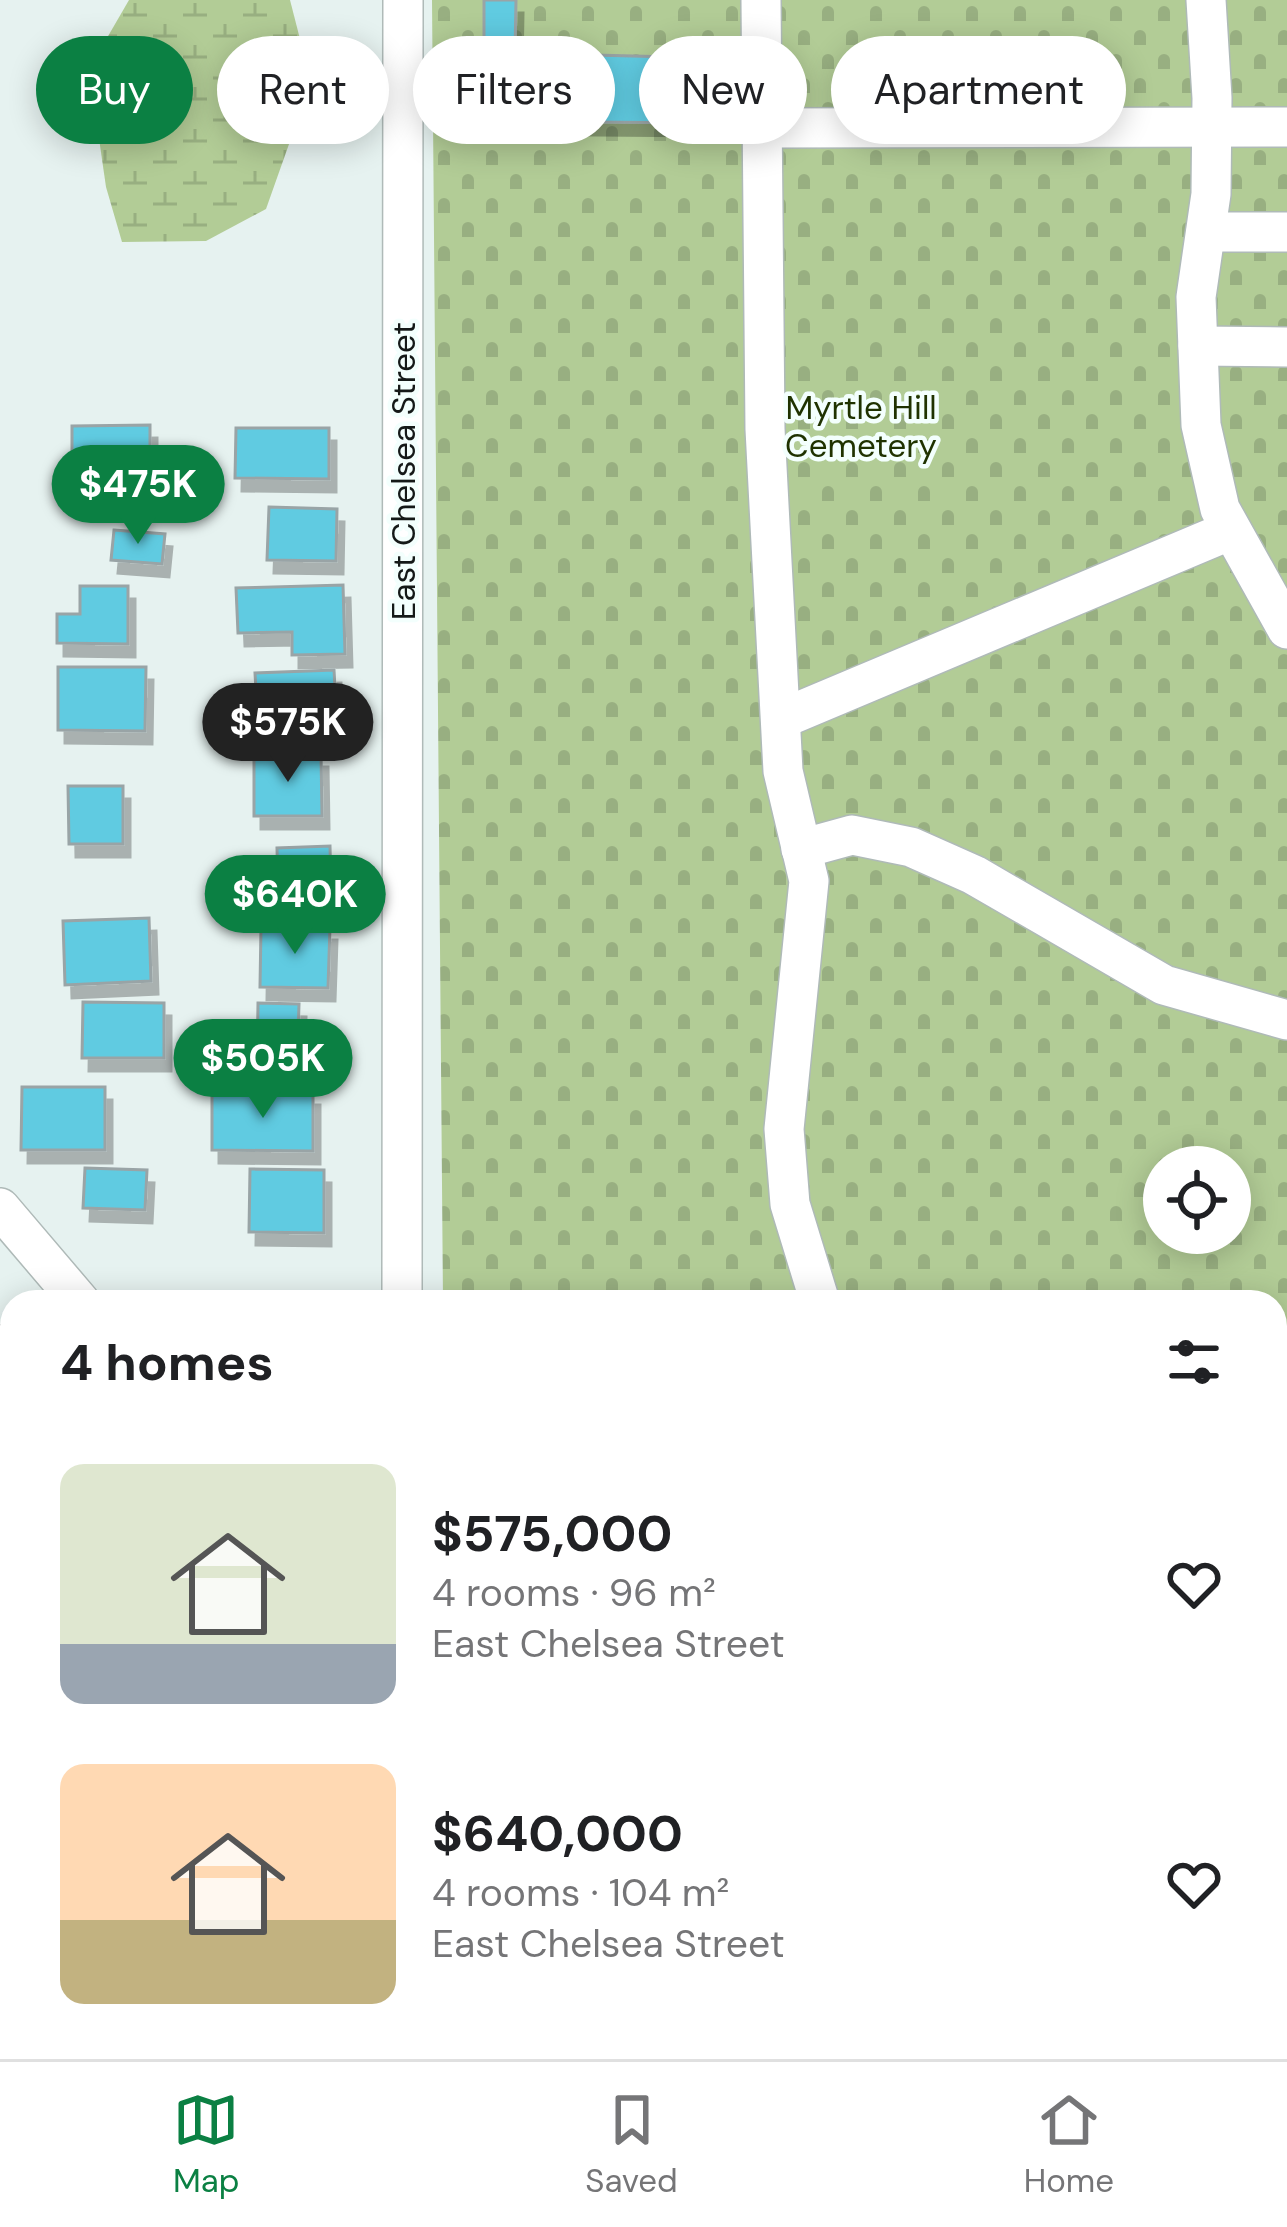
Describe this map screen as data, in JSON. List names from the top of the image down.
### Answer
{
  "streets": {
    "street": ["East Chelsea Street"]
  },
  "parks": ["Myrtle Hill Cemetery"],
  "page": {
    "chip": [
      "Buy",
      "Rent",
      "Filters",
      "New",
      "Apartment"
    ],
    "price": [
      "$475K",
      "$575K",
      "$640K",
      "$505K"
    ],
    "heading": "4 homes",
    "list": [
      {
        "name": "$575,000",
        "note": "4 rooms · 96 m² · East Chelsea Street"
      },
      {
        "name": "$640,000",
        "note": "4 rooms · 104 m² · East Chelsea Street"
      }
    ],
    "tabs": ["Map", "Saved", "Home"]
  }
}
